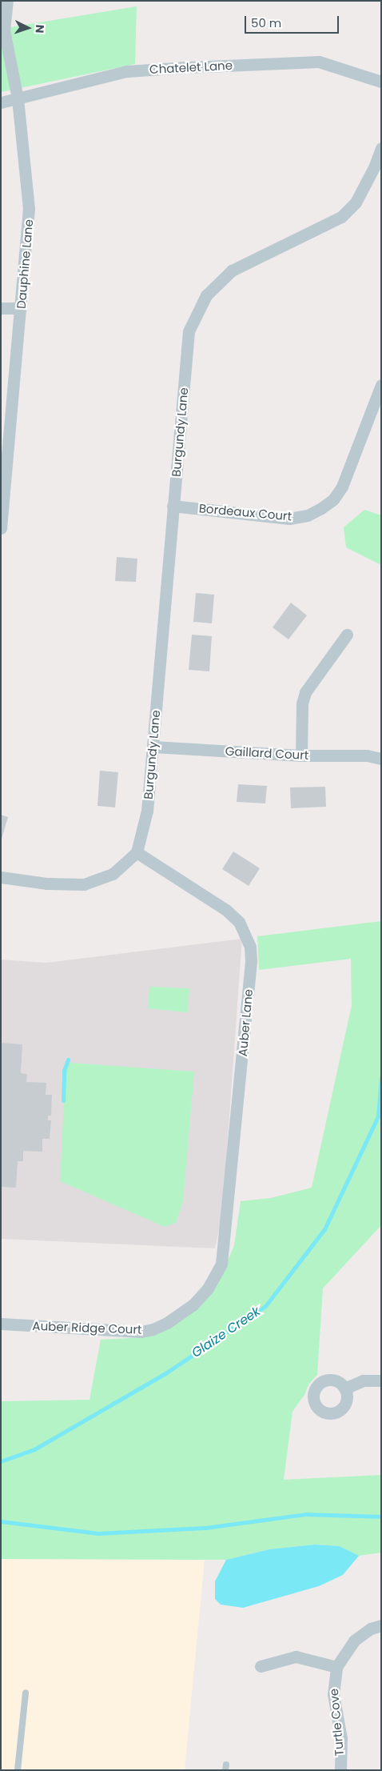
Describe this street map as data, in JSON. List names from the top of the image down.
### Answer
{
  "streets": {
    "street": [
      "Chatelet Lane",
      "Dauphine Lane",
      "Burgundy Lane",
      "Bordeaux Court",
      "Gaillard Court",
      "Auber Lane",
      "Auber Ridge Court",
      "Turtle Cove"
    ]
  },
  "crossings": [
    ["Chatelet Lane", "Dauphine Lane"],
    ["Burgundy Lane", "Bordeaux Court"],
    ["Burgundy Lane", "Gaillard Court"],
    ["Burgundy Lane", "Auber Lane"],
    ["Auber Lane", "Auber Ridge Court"]
  ],
  "water": ["Glaize Creek"],
  "scale_bar": "50 m",
  "north": "right"
}
